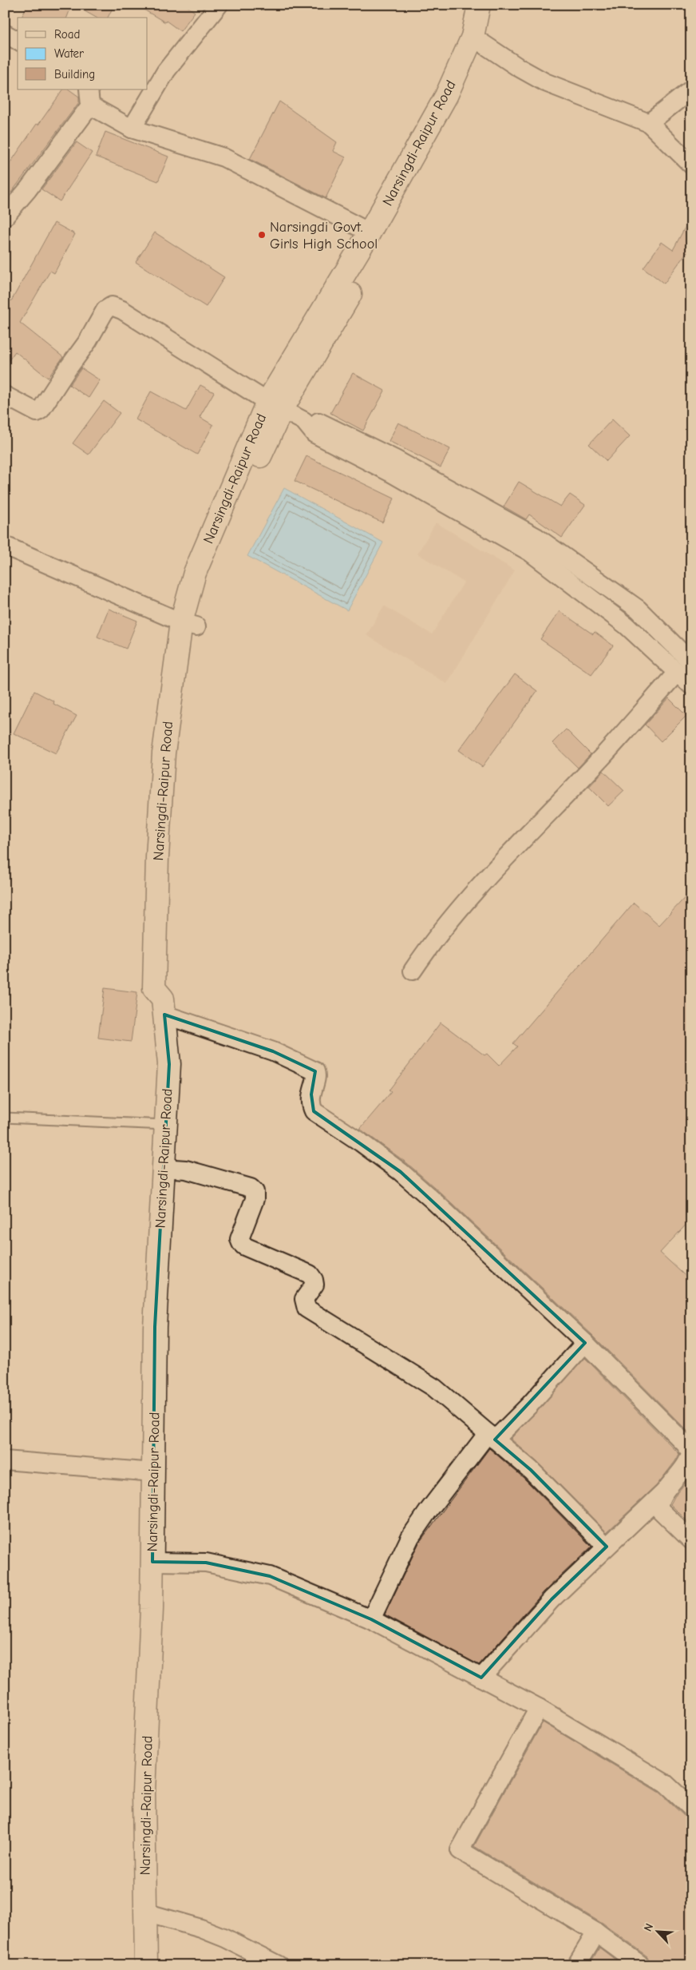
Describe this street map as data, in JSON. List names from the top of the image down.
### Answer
{
  "streets": {
    "main road": ["Narsingdi-Raipur Road"]
  },
  "places": ["Narsingdi Govt. Girls High School"],
  "legend": ["Road", "Water", "Building"],
  "north": "top left"
}
